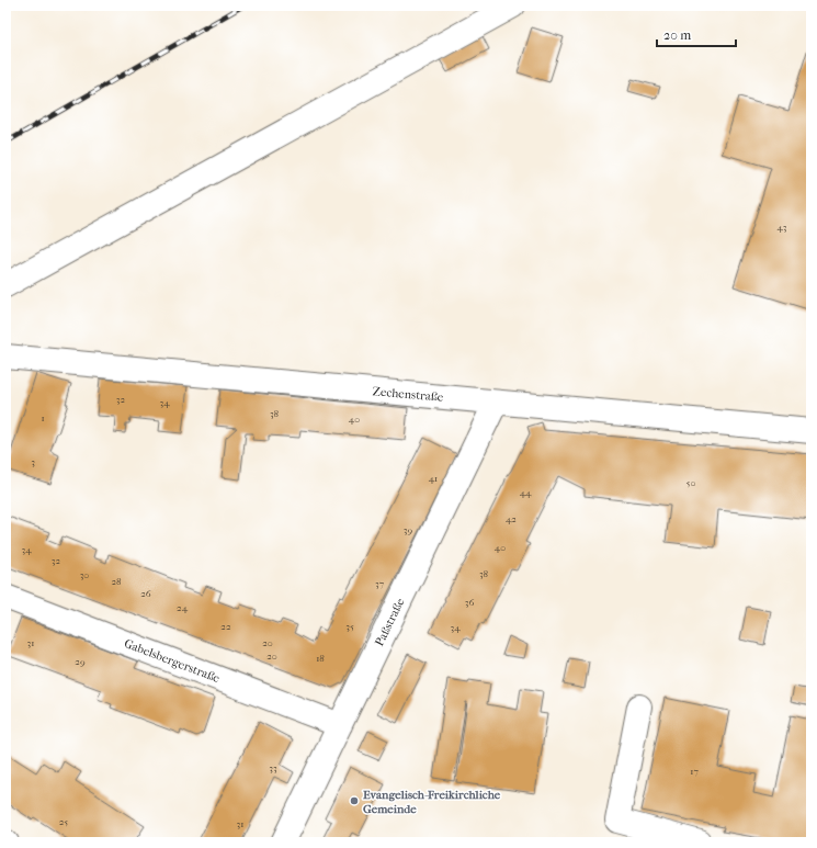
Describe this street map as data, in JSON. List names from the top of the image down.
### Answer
{
  "streets": {
    "street": ["Zechenstraße", "Paßstraße", "Gabelsbergerstraße"]
  },
  "crossings": [
    ["Zechenstraße", "Paßstraße"],
    ["Paßstraße", "Gabelsbergerstraße"]
  ],
  "places": ["Evangelisch-Freikirchliche Gemeinde"],
  "house_numbers": [
    "43",
    "32",
    "34",
    "38",
    "1",
    "40",
    "3",
    "41",
    "50",
    "44",
    "42",
    "39",
    "40",
    "34",
    "32",
    "38",
    "30",
    "28",
    "37",
    "26",
    "36",
    "24",
    "22",
    "35",
    "34",
    "31",
    "20",
    "20",
    "18",
    "29",
    "33",
    "17",
    "25",
    "31"
  ],
  "scale_bar": "20 m"
}
